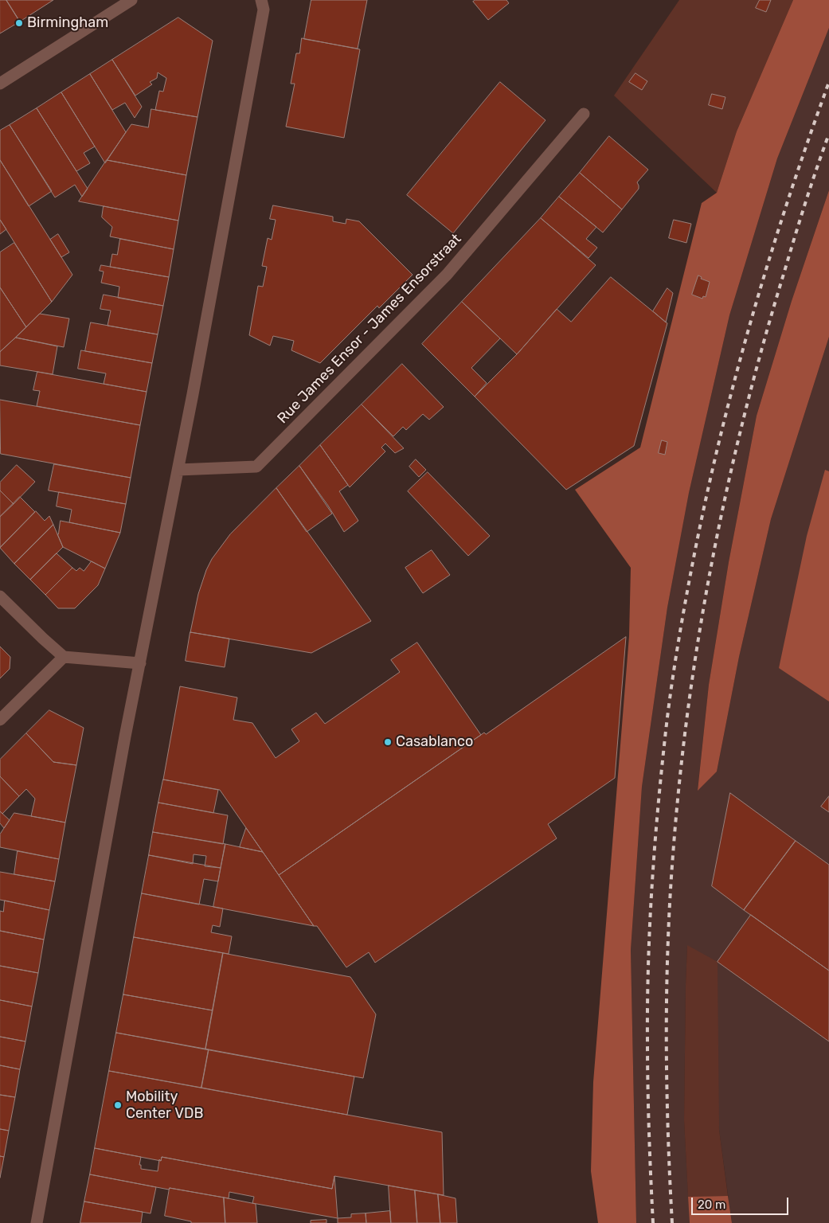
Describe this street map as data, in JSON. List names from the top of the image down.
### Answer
{
  "streets": {
    "street": ["Rue James Ensor - James Ensorstraat"]
  },
  "places": ["Birmingham", "Casablanco", "Mobility Center VDB"],
  "scale_bar": "20 m"
}
